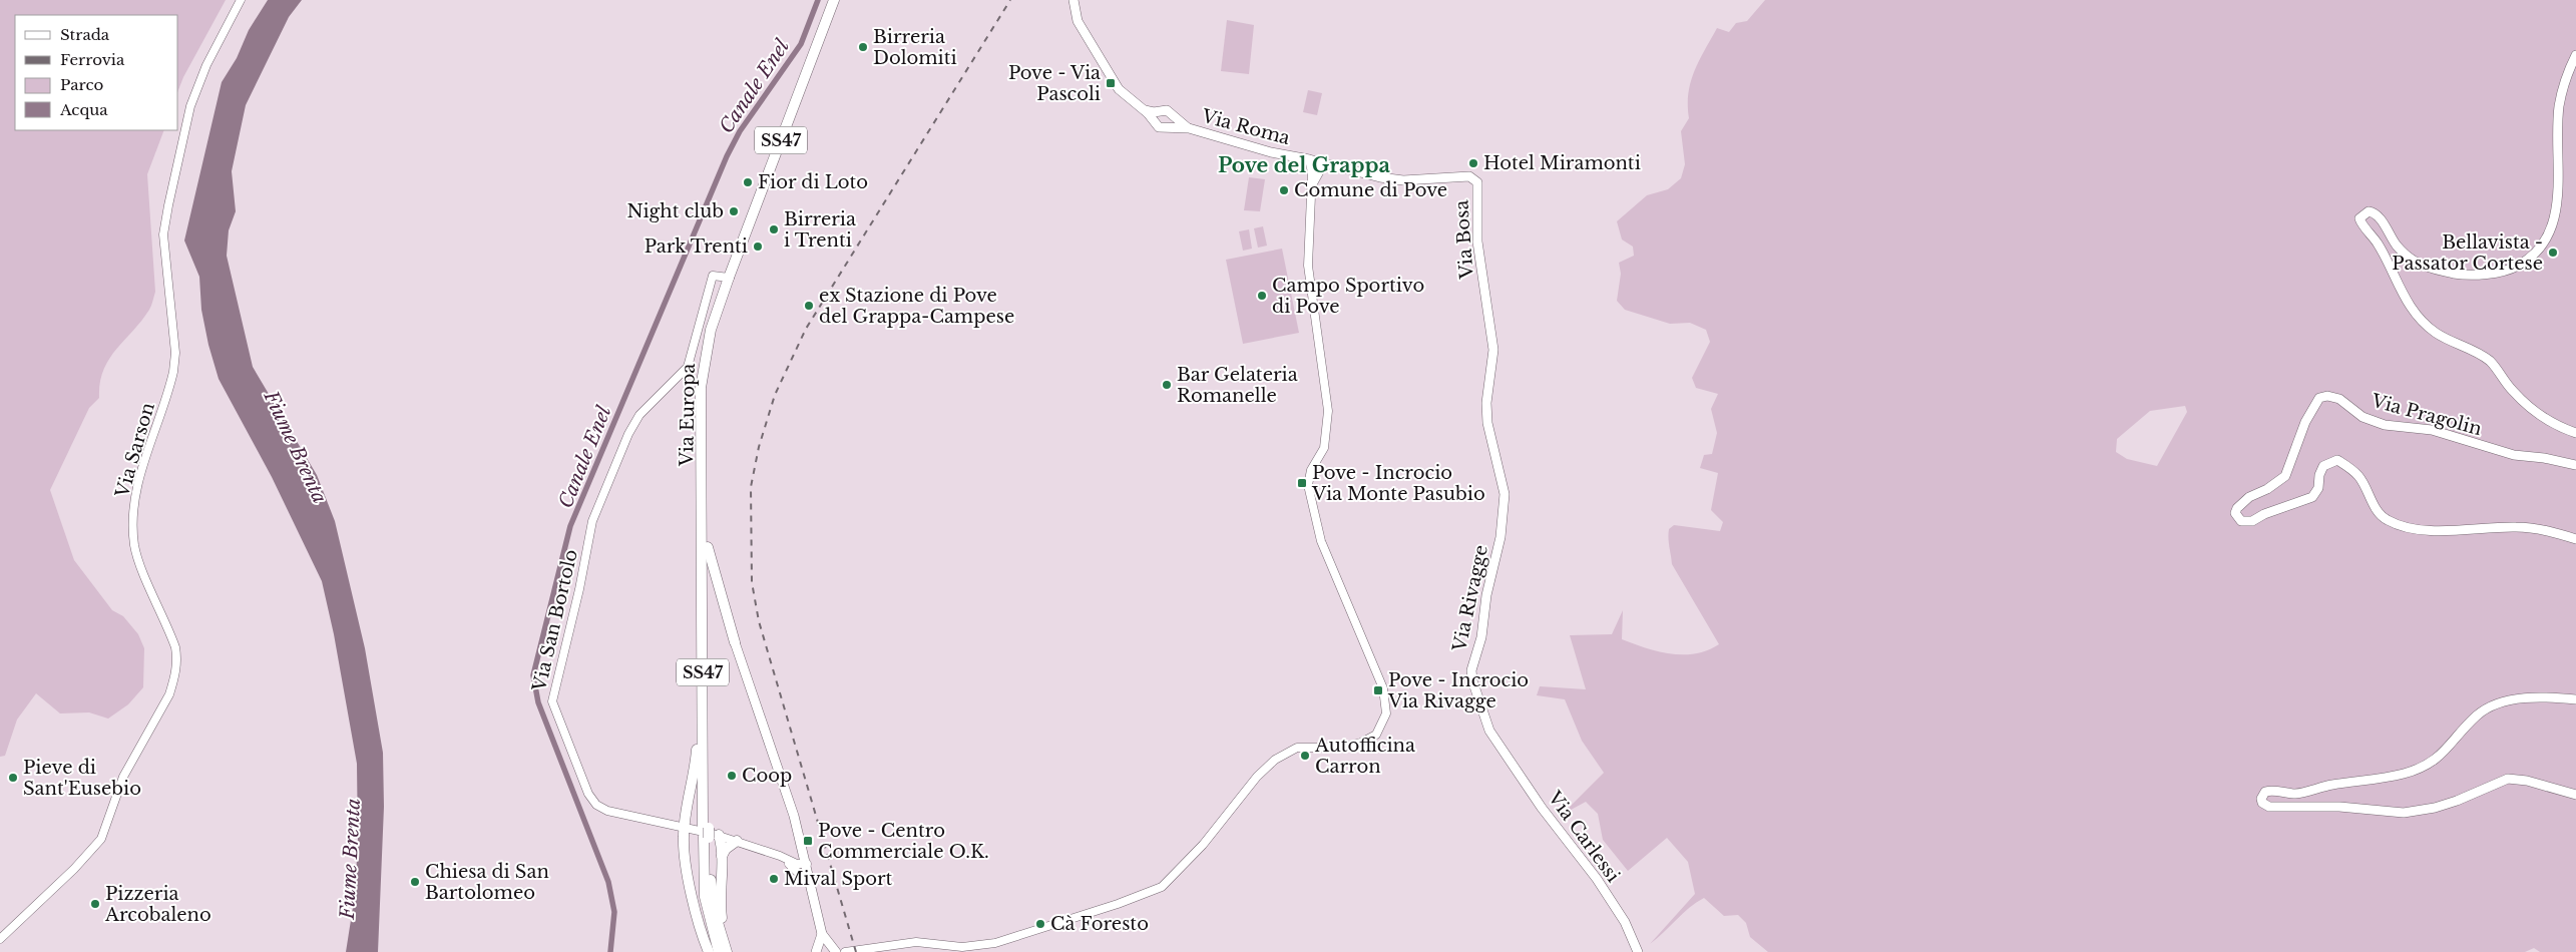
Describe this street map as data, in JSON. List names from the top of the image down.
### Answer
{
  "streets": {
    "main road": [
      "Via Roma",
      "SS47",
      "Via Bosa",
      "Via Europa",
      "Via Pragolin",
      "Via Rivagge",
      "Via Carlessi"
    ],
    "street": ["Via Sarson", "Via San Bortolo"]
  },
  "crossings": [
    ["Via Roma", "Via Bosa"],
    ["SS47", "Via Europa"],
    ["SS47", "Via San Bortolo"],
    ["Via Bosa", "Via Rivagge"],
    ["Via Europa", "Via San Bortolo"],
    ["Via Rivagge", "Via Carlessi"]
  ],
  "districts": ["Pove del Grappa"],
  "water": ["Canale Enel", "Fiume Brenta"],
  "places": {
    "other": [
      "Birreria Dolomiti",
      "Hotel Miramonti",
      "Fior di Loto",
      "Comune di Pove",
      "Night club",
      "Birreria i Trenti",
      "Park Trenti",
      "Bellavista - Passator Cortese",
      "Campo Sportivo di Pove",
      "ex Stazione di Pove del Grappa-Campese",
      "Bar Gelateria Romanelle",
      "Autofficina Carron",
      "Coop",
      "Pieve di Sant'Eusebio",
      "Mival Sport",
      "Chiesa di San Bartolomeo",
      "Pizzeria Arcobaleno",
      "Cà Foresto"
    ],
    "transit": [
      "Pove - Via Pascoli",
      "Pove - Incrocio Via Monte Pasubio",
      "Pove - Incrocio Via Rivagge",
      "Pove - Centro Commerciale O.K."
    ]
  },
  "legend": [
    "Strada",
    "Ferrovia",
    "Parco",
    "Acqua"
  ]
}
